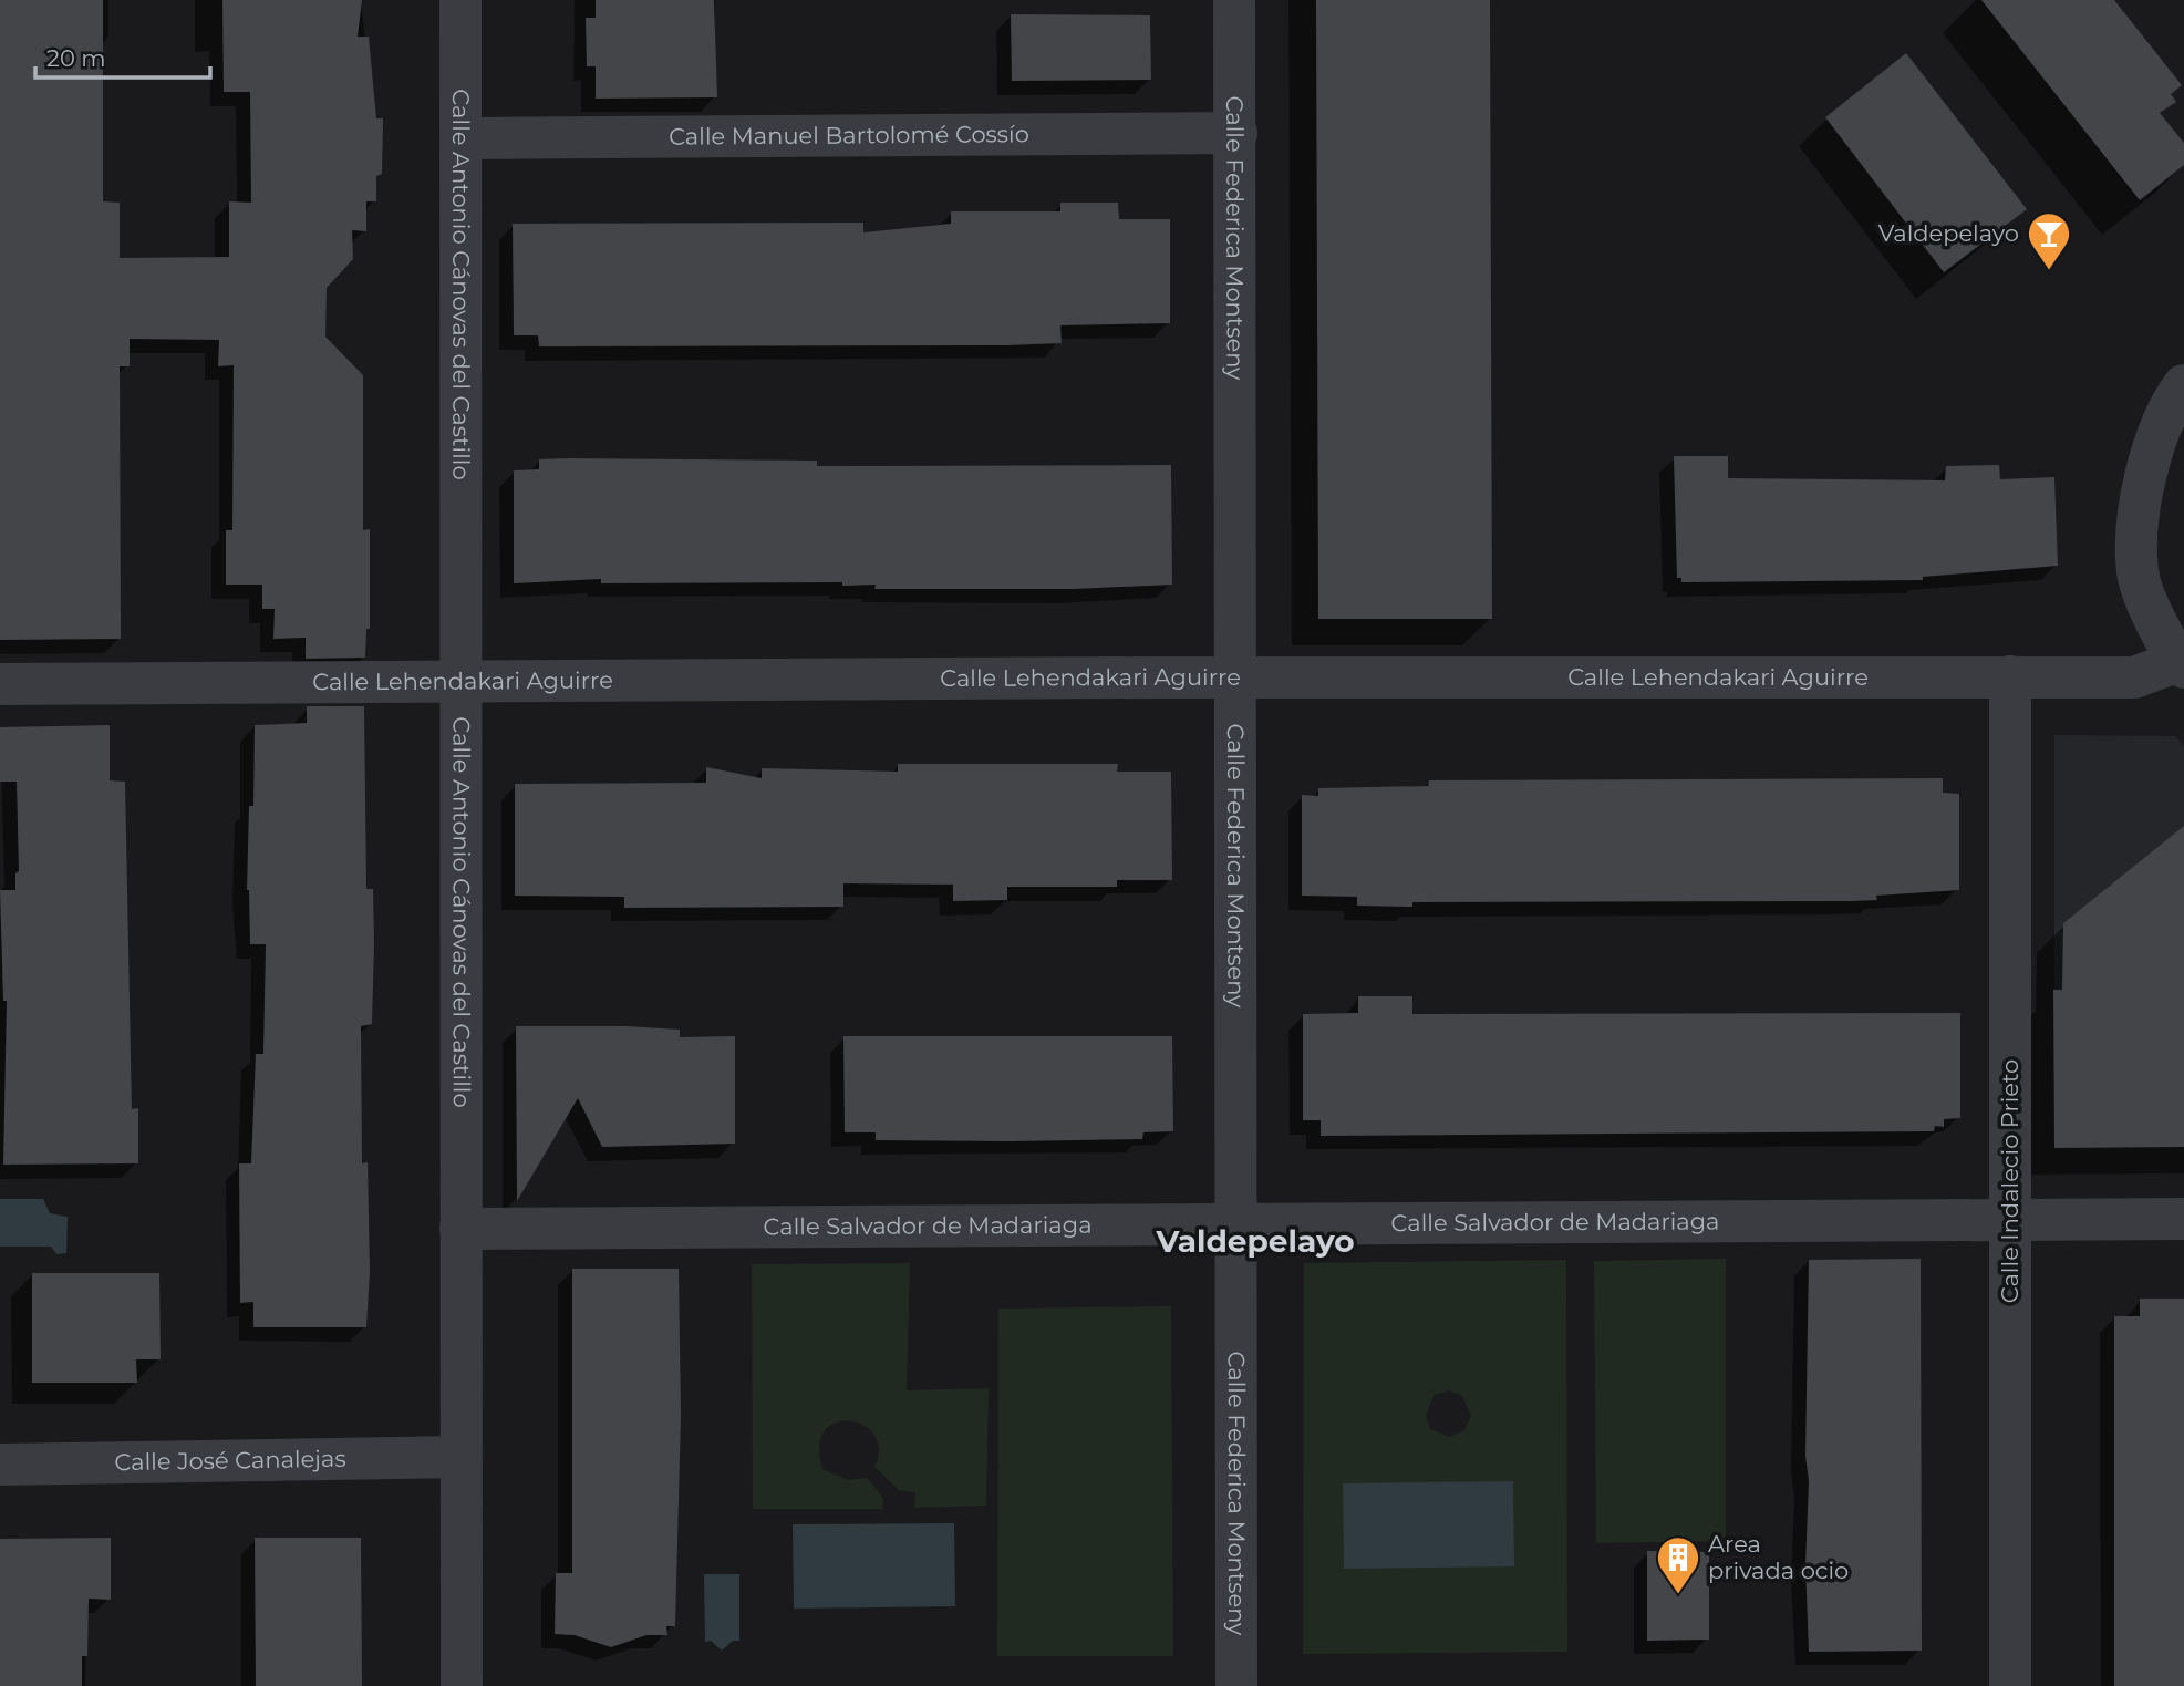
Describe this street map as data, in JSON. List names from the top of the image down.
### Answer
{
  "streets": {
    "street": [
      "Calle Manuel Bartolomé Cossío",
      "Calle Federica Montseny",
      "Calle Antonio Cánovas del Castillo",
      "Calle Lehendakari Aguirre",
      "Calle Indalecio Prieto",
      "Calle Salvador de Madariaga",
      "Calle José Canalejas"
    ]
  },
  "crossings": [
    ["Calle Manuel Bartolomé Cossío", "Calle Federica Montseny"],
    ["Calle Manuel Bartolomé Cossío", "Calle Antonio Cánovas del Castillo"],
    ["Calle Federica Montseny", "Calle Lehendakari Aguirre"],
    ["Calle Federica Montseny", "Calle Salvador de Madariaga"],
    ["Calle Antonio Cánovas del Castillo", "Calle Lehendakari Aguirre"],
    ["Calle Antonio Cánovas del Castillo", "Calle Salvador de Madariaga"],
    ["Calle Antonio Cánovas del Castillo", "Calle José Canalejas"],
    ["Calle Lehendakari Aguirre", "Calle Indalecio Prieto"],
    ["Calle Indalecio Prieto", "Calle Salvador de Madariaga"]
  ],
  "districts": ["Valdepelayo"],
  "places": {
    "bar": ["Valdepelayo"],
    "building": ["Area privada ocio"]
  },
  "scale_bar": "20 m"
}
